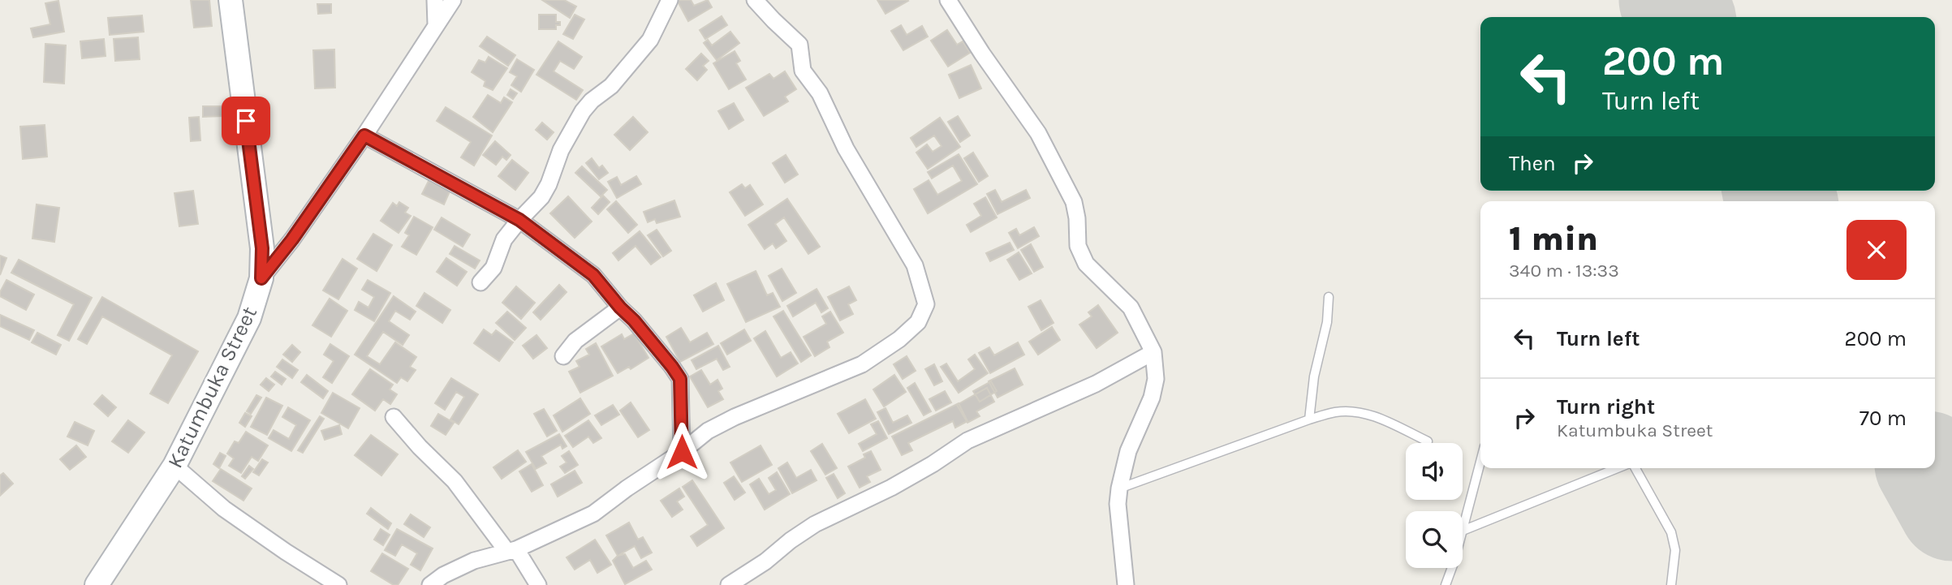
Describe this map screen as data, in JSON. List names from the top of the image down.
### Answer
{
  "streets": {
    "main road": ["Katumbuka Street"]
  },
  "page": {
    "turn": ["200 m", "Turn left"],
    "then": "Then",
    "heading": ["1 min", "340 m · 13:33"],
    "list": [
      {
        "name": "Turn left",
        "value": "200 m"
      },
      {
        "name": "Turn right",
        "note": "Katumbuka Street",
        "value": "70 m"
      }
    ]
  }
}
